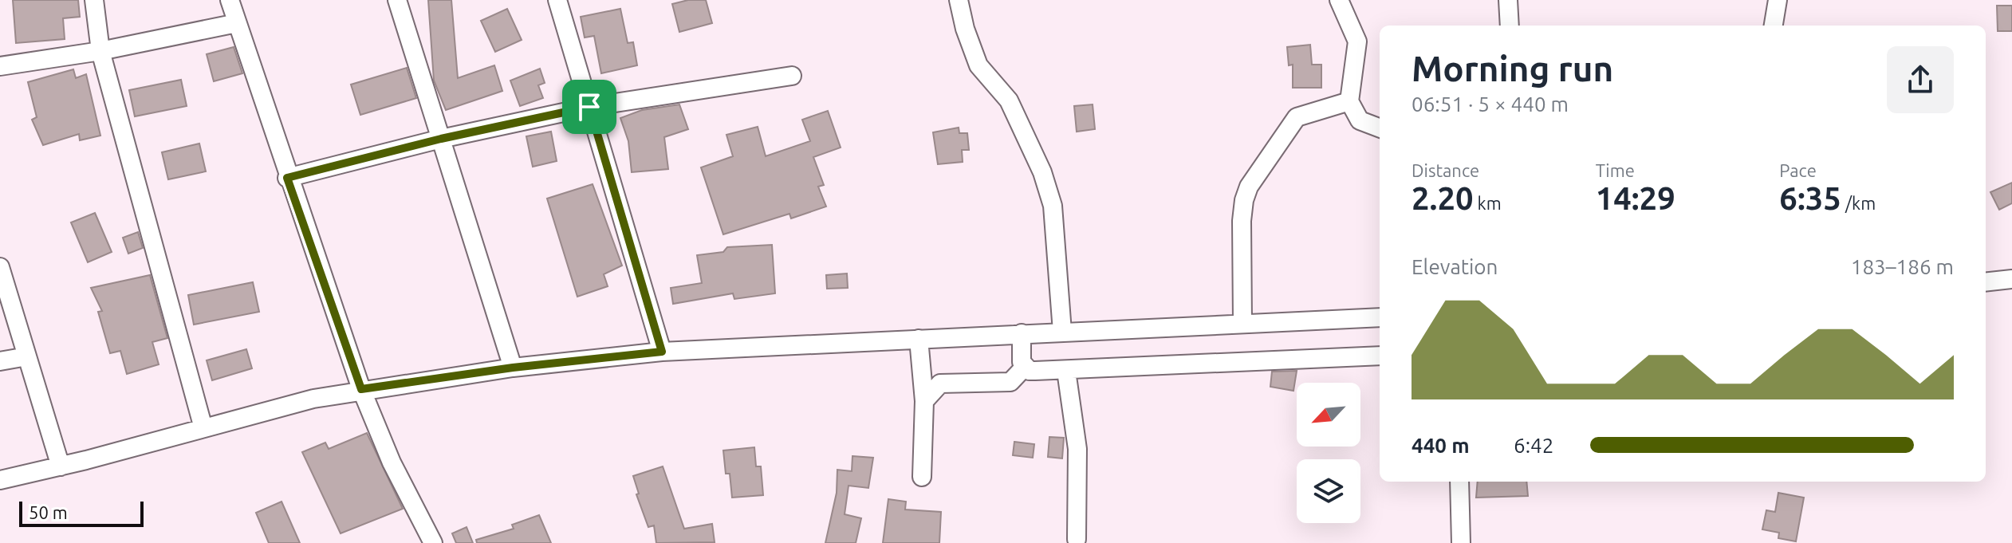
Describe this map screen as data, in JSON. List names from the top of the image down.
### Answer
{
  "scale_bar": "50 m",
  "north": "bottom left",
  "page": {
    "heading": ["Morning run", "06:51 · 5 × 440 m"],
    "stats": [
      ["Distance", "2.20 km"],
      ["Time", "14:29"],
      ["Pace", "6:35 /km"]
    ],
    "chart": ["Elevation", "183–186 m"],
    "list": [
      {
        "name": "440 m",
        "note": "6:42"
      }
    ],
    "scale": "50 m"
  }
}
